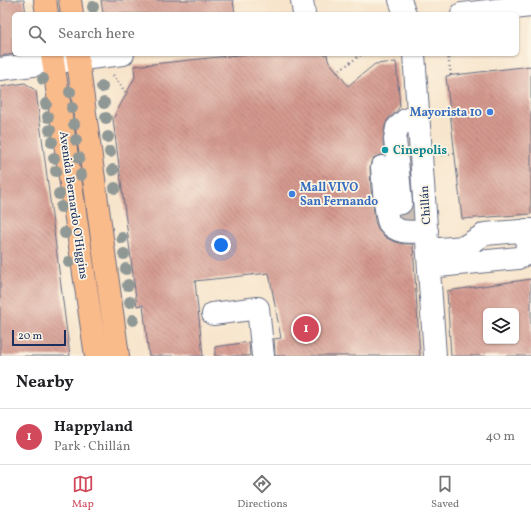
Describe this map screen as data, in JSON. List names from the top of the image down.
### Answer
{
  "streets": {
    "main road": ["Avenida Bernardo O'Higgins"],
    "street": ["Chillán"]
  },
  "places": ["Mayorista 10", "Cinepolis", "Mall VIVO San Fernando"],
  "scale_bar": "20 m",
  "page": {
    "search": "Search here",
    "pins": "1",
    "scale": "20 m",
    "heading": "Nearby",
    "list": [
      {
        "mark": "1",
        "name": "Happyland",
        "note": "Park · Chillán",
        "value": "40 m"
      }
    ],
    "nav": ["Map", "Directions", "Saved"]
  }
}
